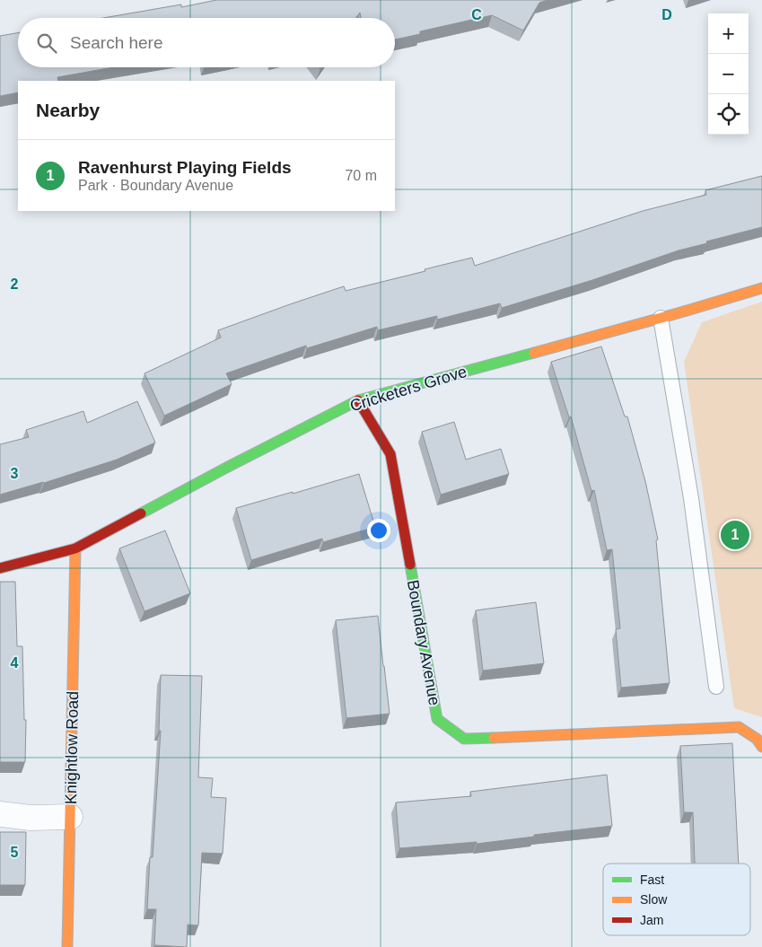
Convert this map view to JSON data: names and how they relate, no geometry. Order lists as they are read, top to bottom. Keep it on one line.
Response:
{"streets":{"street":["Cricketers Grove","Boundary Avenue","Knightlow Road"]},"crossings":[["Cricketers Grove","Boundary Avenue"],["Cricketers Grove","Knightlow Road"]],"legend":["Fast","Slow","Jam"],"page":{"map_buttons":["+","−"],"search":"Search here","heading":"Nearby","list":[{"mark":"1","name":"Ravenhurst Playing Fields","note":"Park · Boundary Avenue","value":"70 m"}],"pins":"1"},"grid":{"columns":["C","D"],"rows":["2","3","4","5"]}}
